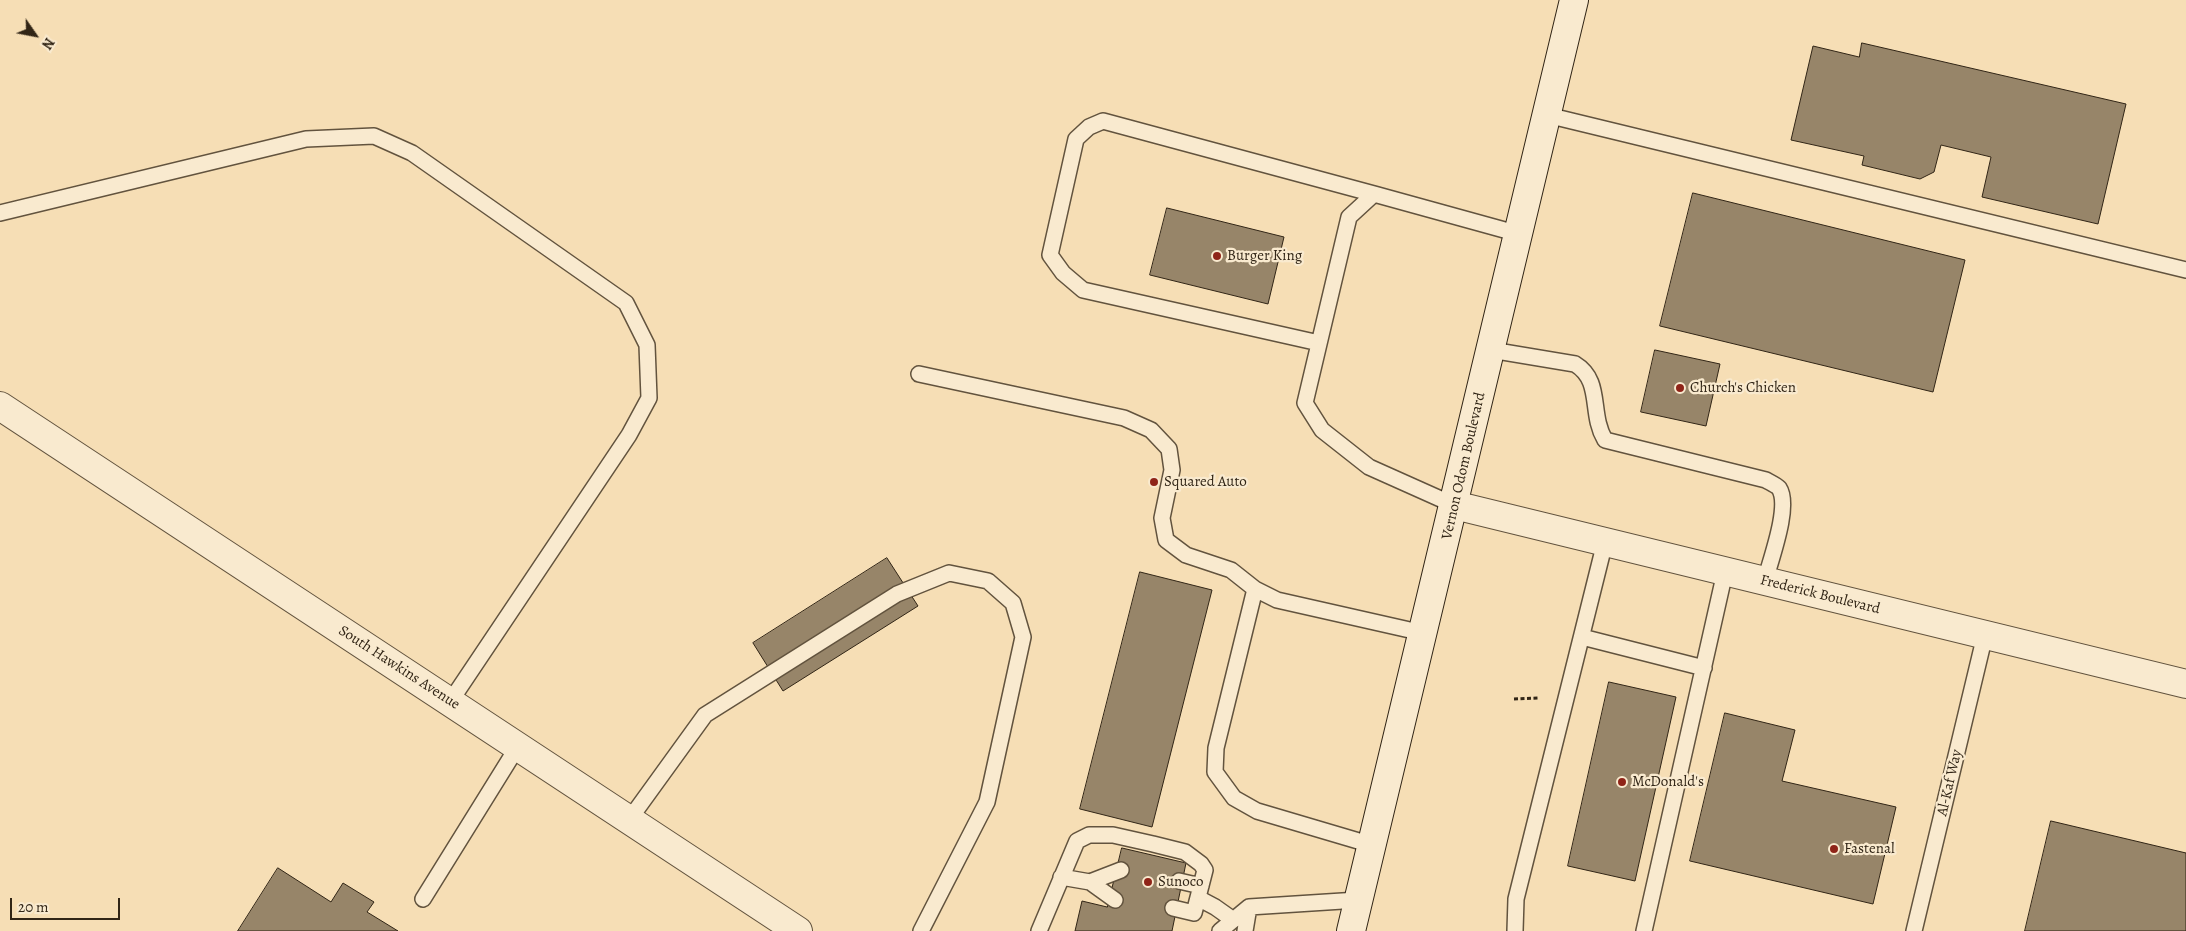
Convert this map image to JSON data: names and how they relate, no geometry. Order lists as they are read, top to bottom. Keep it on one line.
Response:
{"streets":{"street":["Vernon Odom Boulevard","Frederick Boulevard","South Hawkins Avenue"],"lane":["Al-Kaf Way"]},"crossings":[["Vernon Odom Boulevard","Frederick Boulevard"],["Frederick Boulevard","Al-Kaf Way"]],"places":["Burger King","Church's Chicken","Squared Auto","McDonald's","Fastenal","Sunoco"],"scale_bar":"20 m","north":"bottom right"}
